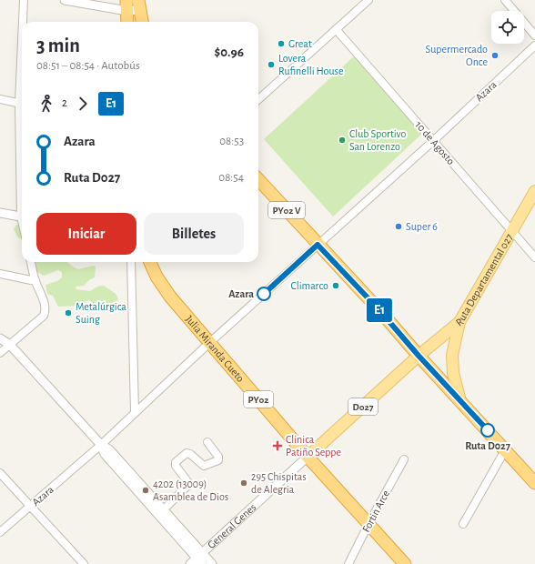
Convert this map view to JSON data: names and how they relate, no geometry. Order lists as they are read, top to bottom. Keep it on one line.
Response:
{"streets":{"highway":["PY02 V","Julia Miranda Cueto","PY02"],"main road":["Ruta Departamental 027","D027","General Genes"],"street":["Azara","10 de Agosto","Fortin Arce"]},"crossings":[["Azara","10 de Agosto"],["Azara","PY02 V"],["Azara","Julia Miranda Cueto"],["10 de Agosto","Ruta Departamental 027"],["PY02 V","Ruta Departamental 027"],["PY02 V","General Genes"],["Ruta Departamental 027","General Genes"],["Julia Miranda Cueto","Fortin Arce"],["Julia Miranda Cueto","General Genes"]],"places":{"other":["Great","Supermercado Once","Lovera Rufinelli House","Club Sportivo San Lorenzo","Super 6","Climarco","Azara","Metalúrgica Suing","Ruta D027","295 Chispitas de Alegria","4202 (13009) Asamblea de Dios"],"health":["Clinica Patiño Seppe"]},"lines":["bus line E1"],"page":{"on_map":"E1","heading":["3 min","08:51 – 08:54 · Autobús","$0.96"],"legs":["2","E1"],"list":[{"name":"Azara","value":"08:53"},{"name":"Ruta D027","value":"08:54"}],"buttons":["Iniciar","Billetes"]}}
